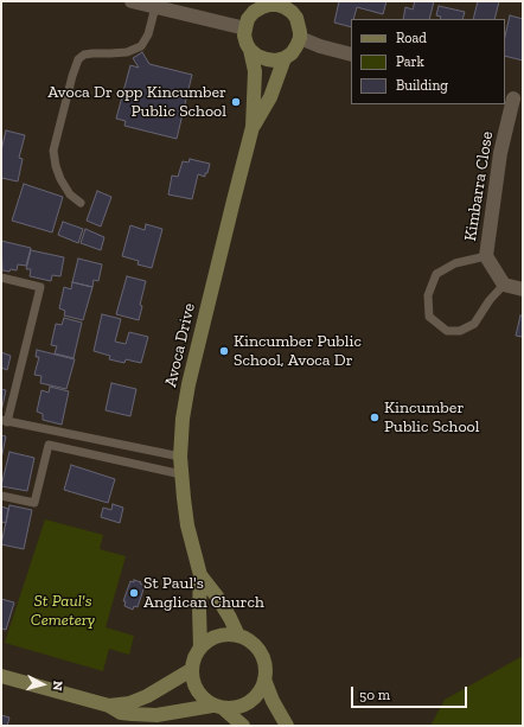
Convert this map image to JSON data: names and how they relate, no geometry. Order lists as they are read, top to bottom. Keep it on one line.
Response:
{"streets":{"main road":["Avoca Drive"],"street":["Kimbarra Close"]},"parks":["St Paul's Cemetery"],"places":["Avoca Dr opp Kincumber Public School","Kincumber Public School, Avoca Dr","Kincumber Public School","St Paul's Anglican Church"],"legend":["Road","Park","Building"],"scale_bar":"50 m","north":"right"}
